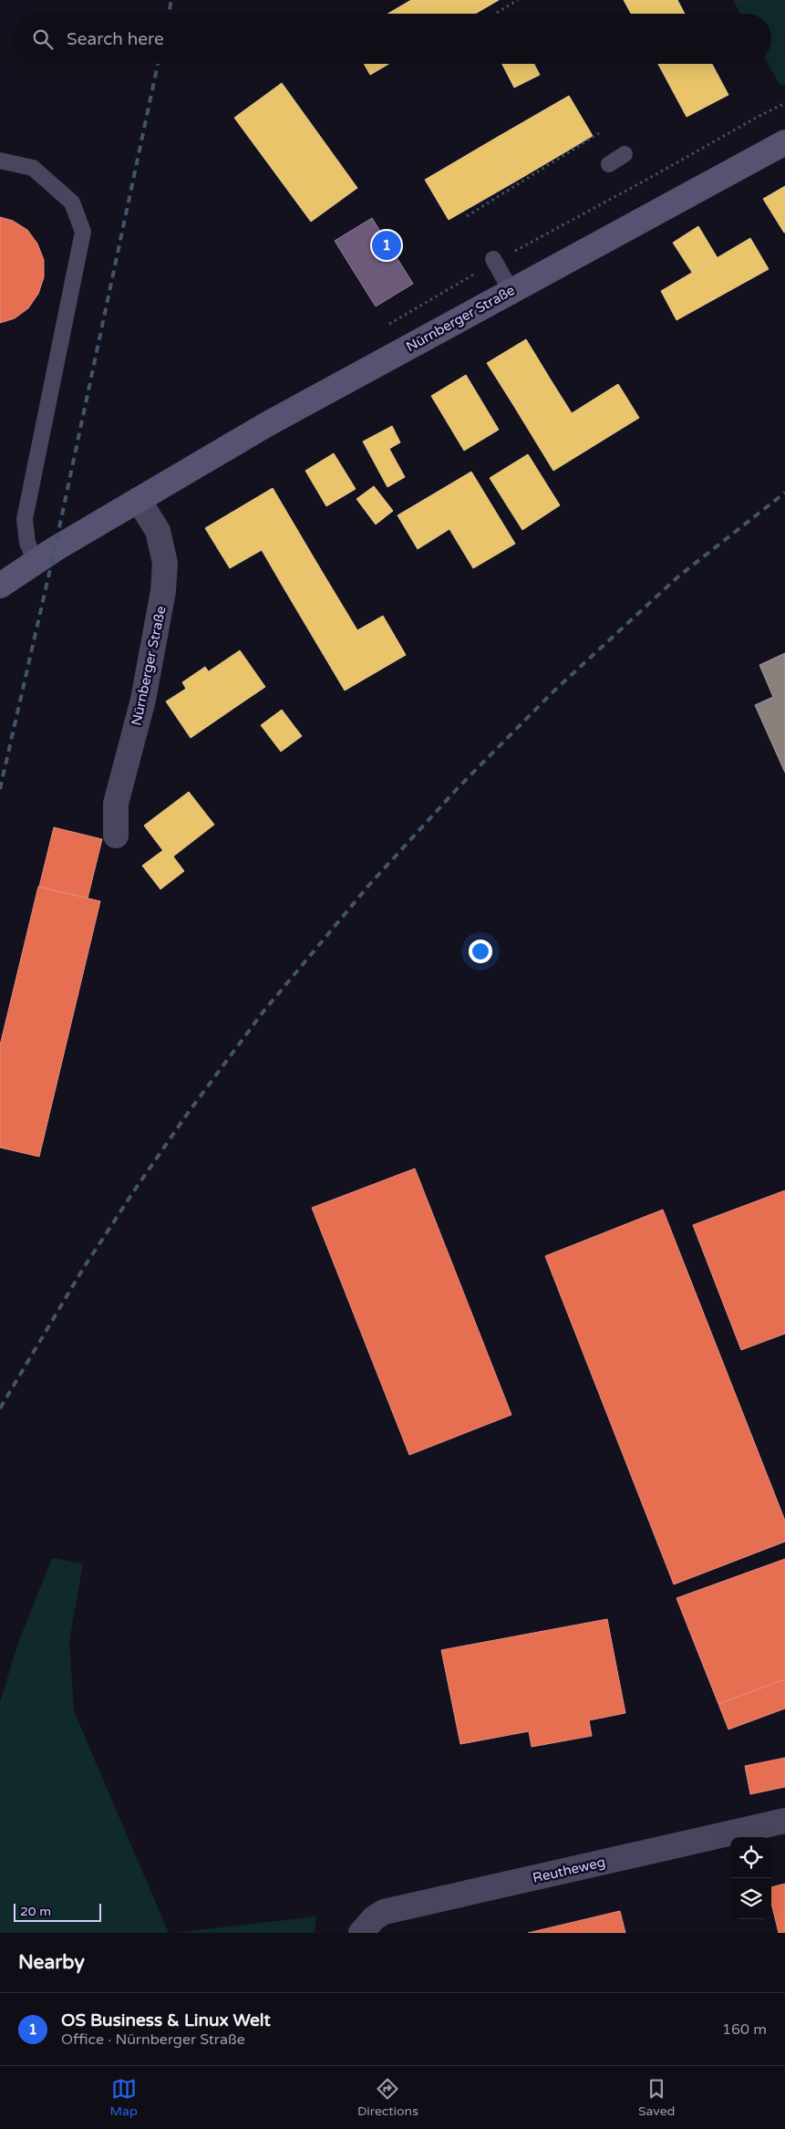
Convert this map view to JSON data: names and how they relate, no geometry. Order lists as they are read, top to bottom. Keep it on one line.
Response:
{"streets":{"main road":["Nürnberger Straße"],"street":["Reutheweg"]},"scale_bar":"20 m","page":{"search":"Search here","pins":"1","scale":"20 m","heading":"Nearby","list":[{"mark":"1","name":"OS Business & Linux Welt","note":"Office · Nürnberger Straße","value":"160 m"}],"nav":["Map","Directions","Saved"]}}
